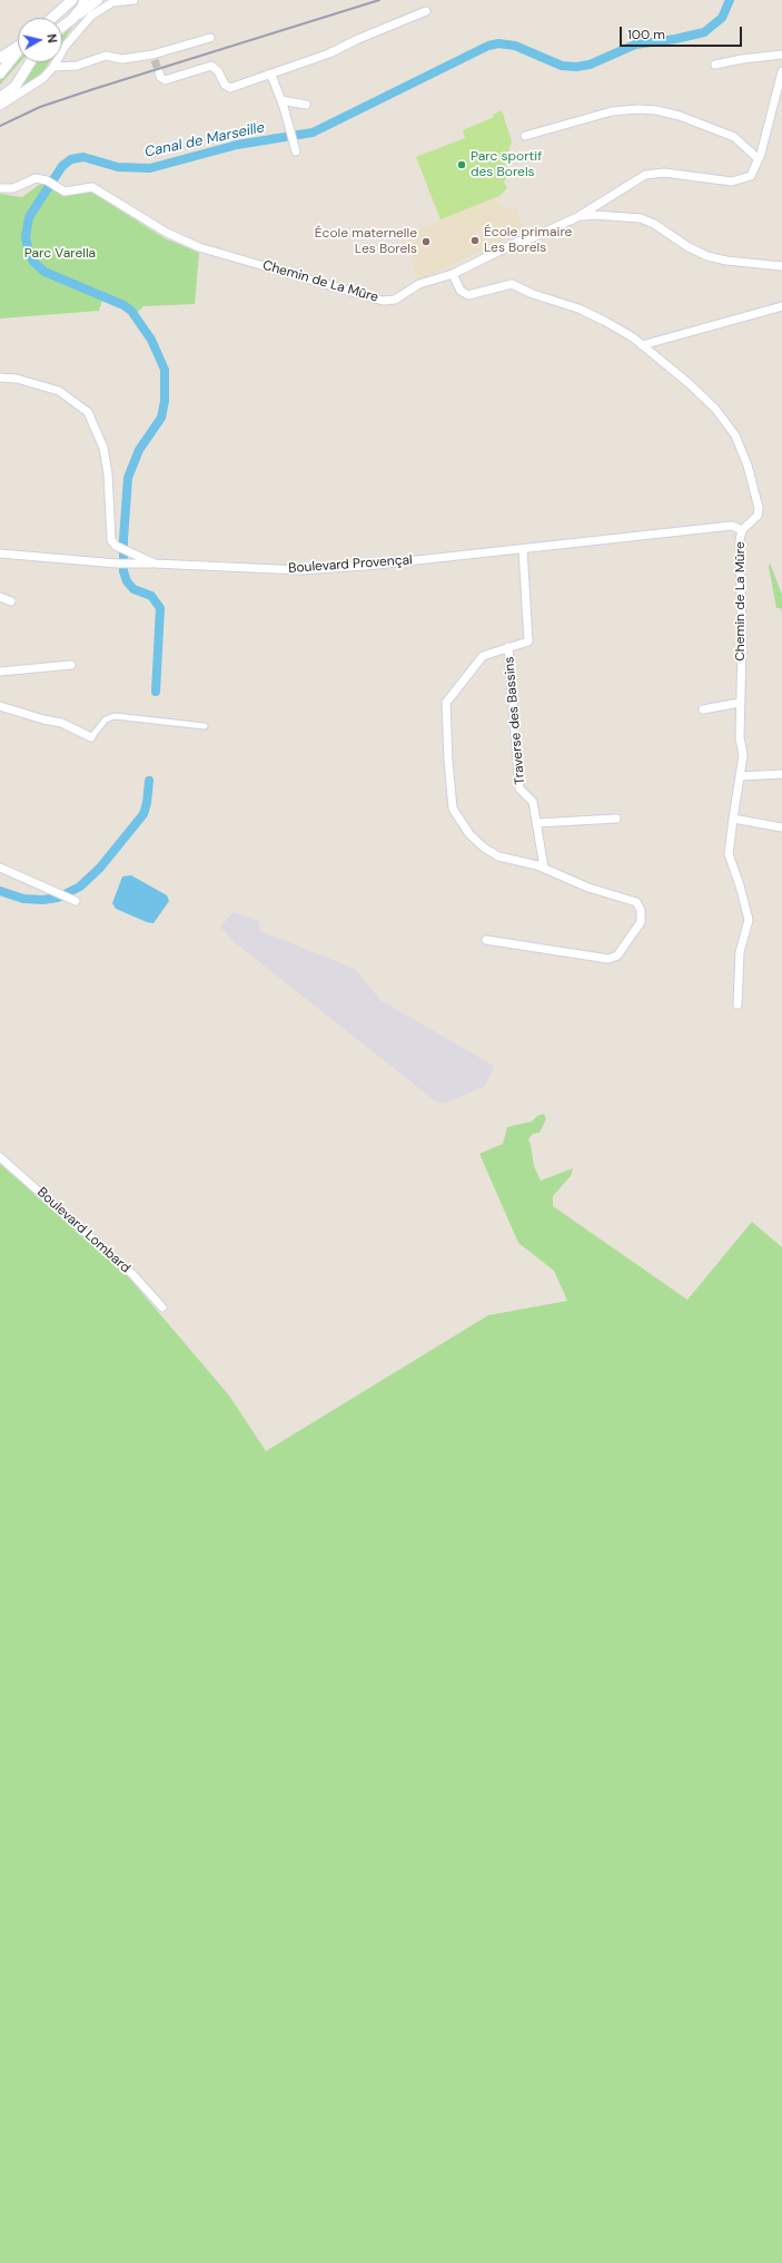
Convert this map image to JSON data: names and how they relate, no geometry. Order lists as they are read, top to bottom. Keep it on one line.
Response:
{"streets":{"street":["Chemin de La Mûre","Boulevard Provençal","Traverse des Bassins","Boulevard Lombard"]},"crossings":[["Chemin de La Mûre","Boulevard Provençal"]],"water":["Canal de Marseille"],"parks":["Parc Varella"],"places":["Parc sportif des Borels","École primaire Les Borels","École maternelle Les Borels"],"scale_bar":"100 m","north":"right"}
